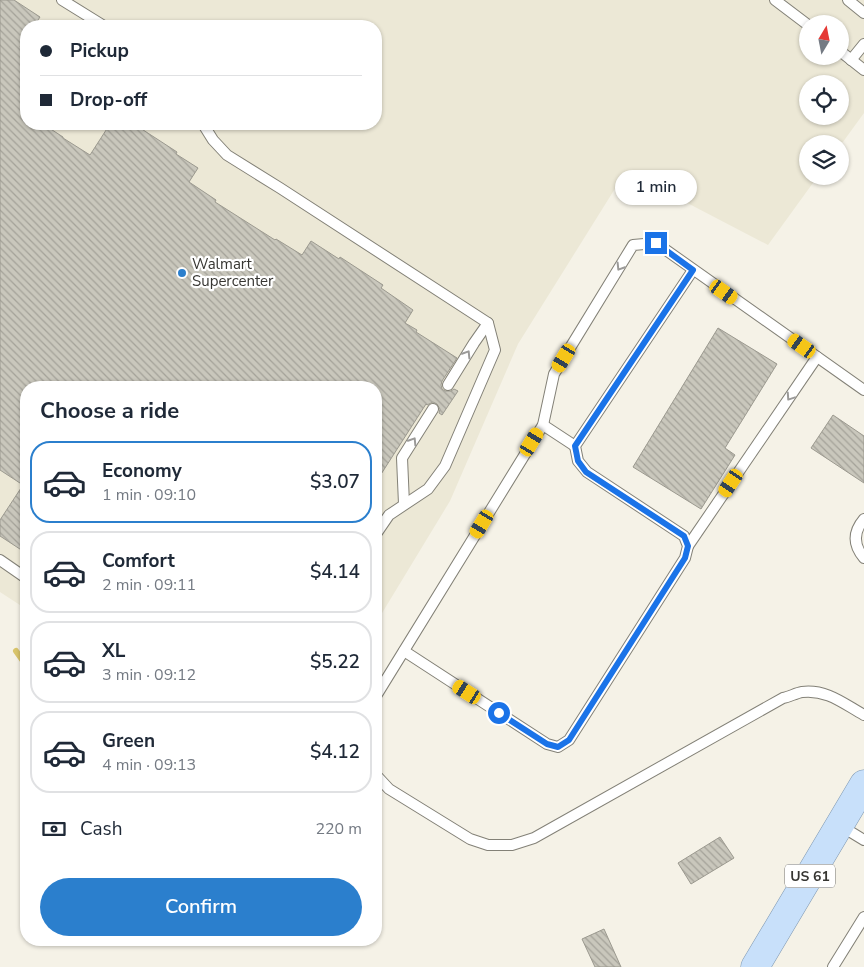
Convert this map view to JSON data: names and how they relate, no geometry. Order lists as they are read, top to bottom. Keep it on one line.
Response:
{"streets":{"main road":["US 61"]},"places":["Walmart Supercenter"],"north":"top","page":{"banner":["Pickup","Drop-off"],"bubble":"1 min","heading":"Choose a ride","list":[{"name":"Economy","note":"1 min · 09:10","value":"$3.07"},{"name":"Comfort","note":"2 min · 09:11","value":"$4.14"},{"name":"XL","note":"3 min · 09:12","value":"$5.22"},{"name":"Green","note":"4 min · 09:13","value":"$4.12"}],"pay":["Cash","220 m"],"buttons":"Confirm"}}
